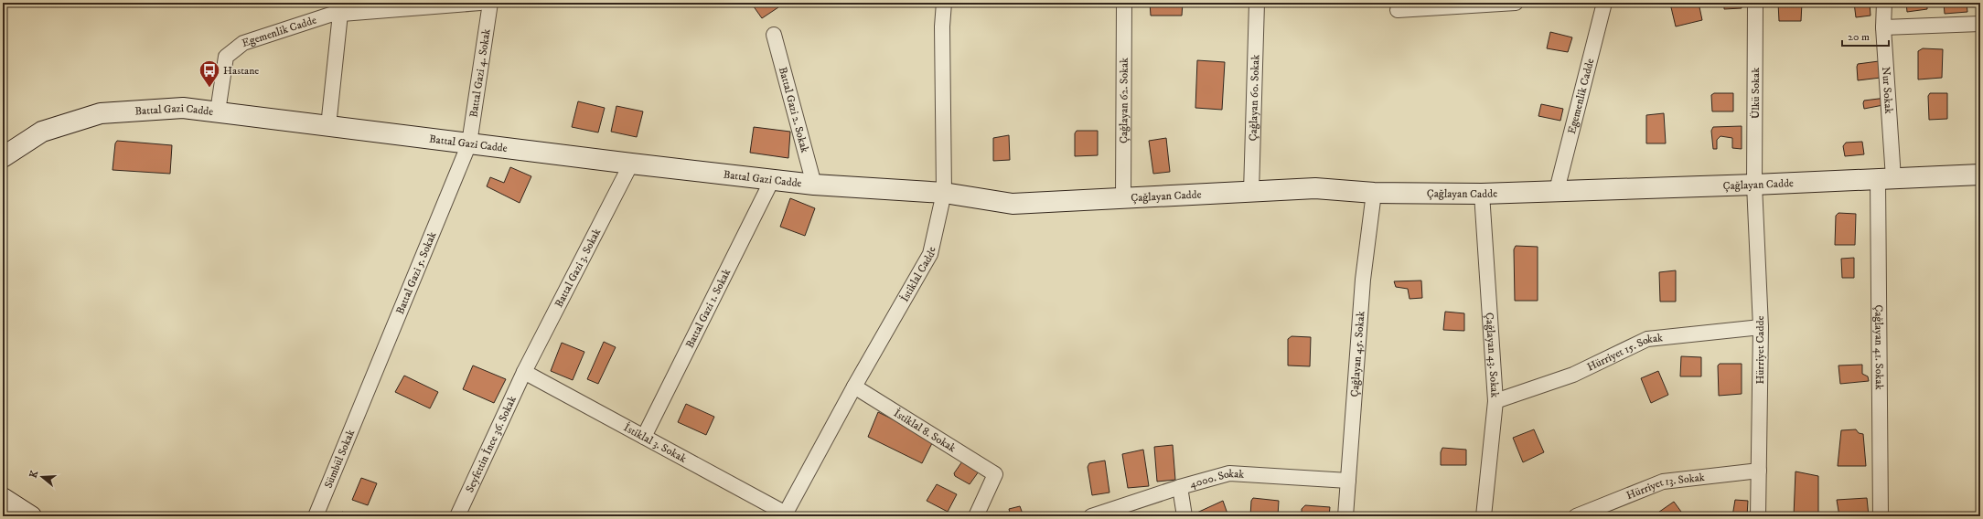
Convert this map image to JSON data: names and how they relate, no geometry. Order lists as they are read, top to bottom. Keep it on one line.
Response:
{"streets":{"street":["Egemenlik Cadde","Battal Gazi 4. Sokak","Nur Sokak","Ülkü Sokak","Çağlayan 60. Sokak","Çağlayan 62. Sokak","Battal Gazi 2. Sokak","Battal Gazi Cadde","Çağlayan Cadde","Battal Gazi 3. Sokak","Battal Gazi 5. Sokak","İstiklal Cadde","Battal Gazi 1. Sokak","Çağlayan 41. Sokak","Hürriyet Cadde","Hürriyet 15. Sokak","Çağlayan 45. Sokak","Çağlayan 43. Sokak","İstiklal 8. Sokak","İstiklal 3. Sokak","Seyfettin İnce 36. Sokak","Sümbül Sokak","4000. Sokak","Hürriyet 13. Sokak"]},"crossings":[["Egemenlik Cadde","Battal Gazi Cadde"],["Egemenlik Cadde","Çağlayan Cadde"],["Battal Gazi 4. Sokak","Battal Gazi Cadde"],["Battal Gazi 4. Sokak","Battal Gazi 5. Sokak"],["Nur Sokak","Çağlayan Cadde"],["Nur Sokak","Çağlayan 41. Sokak"],["Ülkü Sokak","Çağlayan Cadde"],["Ülkü Sokak","Hürriyet Cadde"],["Çağlayan 60. Sokak","Çağlayan Cadde"],["Çağlayan 62. Sokak","Çağlayan Cadde"],["Battal Gazi 2. Sokak","Battal Gazi Cadde"],["Battal Gazi Cadde","Çağlayan Cadde"],["Battal Gazi Cadde","Battal Gazi 3. Sokak"],["Battal Gazi Cadde","Battal Gazi 5. Sokak"],["Battal Gazi Cadde","İstiklal Cadde"],["Battal Gazi Cadde","Battal Gazi 1. Sokak"],["Çağlayan Cadde","İstiklal Cadde"],["Çağlayan Cadde","Çağlayan 41. Sokak"],["Çağlayan Cadde","Hürriyet Cadde"],["Çağlayan Cadde","Çağlayan 45. Sokak"],["Çağlayan Cadde","Çağlayan 43. Sokak"],["Battal Gazi 3. Sokak","İstiklal 3. Sokak"],["Battal Gazi 3. Sokak","Seyfettin İnce 36. Sokak"],["Battal Gazi 5. Sokak","Sümbül Sokak"],["İstiklal Cadde","İstiklal 8. Sokak"],["İstiklal Cadde","İstiklal 3. Sokak"],["Battal Gazi 1. Sokak","İstiklal 3. Sokak"],["Hürriyet Cadde","Hürriyet 15. Sokak"],["Hürriyet Cadde","Hürriyet 13. Sokak"],["Hürriyet 15. Sokak","Çağlayan 43. Sokak"],["Çağlayan 45. Sokak","4000. Sokak"],["İstiklal 3. Sokak","Seyfettin İnce 36. Sokak"]],"places":{"bus stop":["Hastane"]},"scale_bar":"20 m","north":"left"}
